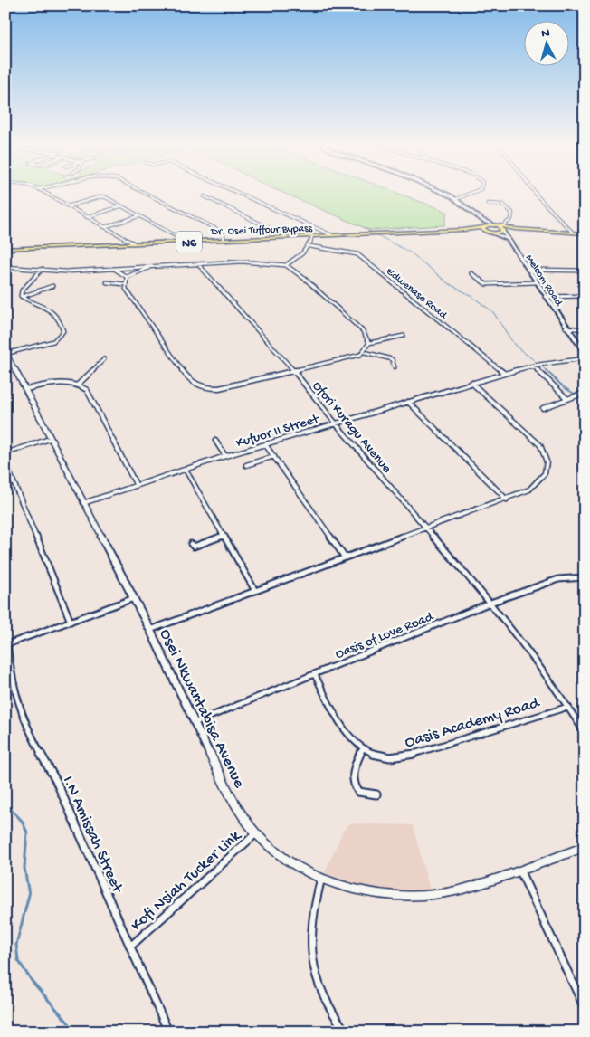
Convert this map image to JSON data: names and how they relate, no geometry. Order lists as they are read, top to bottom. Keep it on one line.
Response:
{"streets":{"highway":["Dr. Osei Tuffour Bypass","N6"],"main road":["Melcom Road"],"street":["Edwenase Road","Ofori Kuragu Avenue","Kufuor II Street","Oasis of Love Road","Osei Nkwantabisa Avenue","Oasis Academy Road","I.N Amissah Street","Kofi Nsiah Tucker Link"]},"crossings":[["Dr. Osei Tuffour Bypass","N6"],["N6","Melcom Road"],["Edwenase Road","Kufuor II Street"],["Ofori Kuragu Avenue","Kufuor II Street"],["Ofori Kuragu Avenue","Oasis of Love Road"],["Ofori Kuragu Avenue","Oasis Academy Road"],["Kufuor II Street","Osei Nkwantabisa Avenue"],["Oasis of Love Road","Osei Nkwantabisa Avenue"],["Oasis of Love Road","Oasis Academy Road"],["Osei Nkwantabisa Avenue","Kofi Nsiah Tucker Link"],["I.N Amissah Street","Kofi Nsiah Tucker Link"]],"north":"top"}
